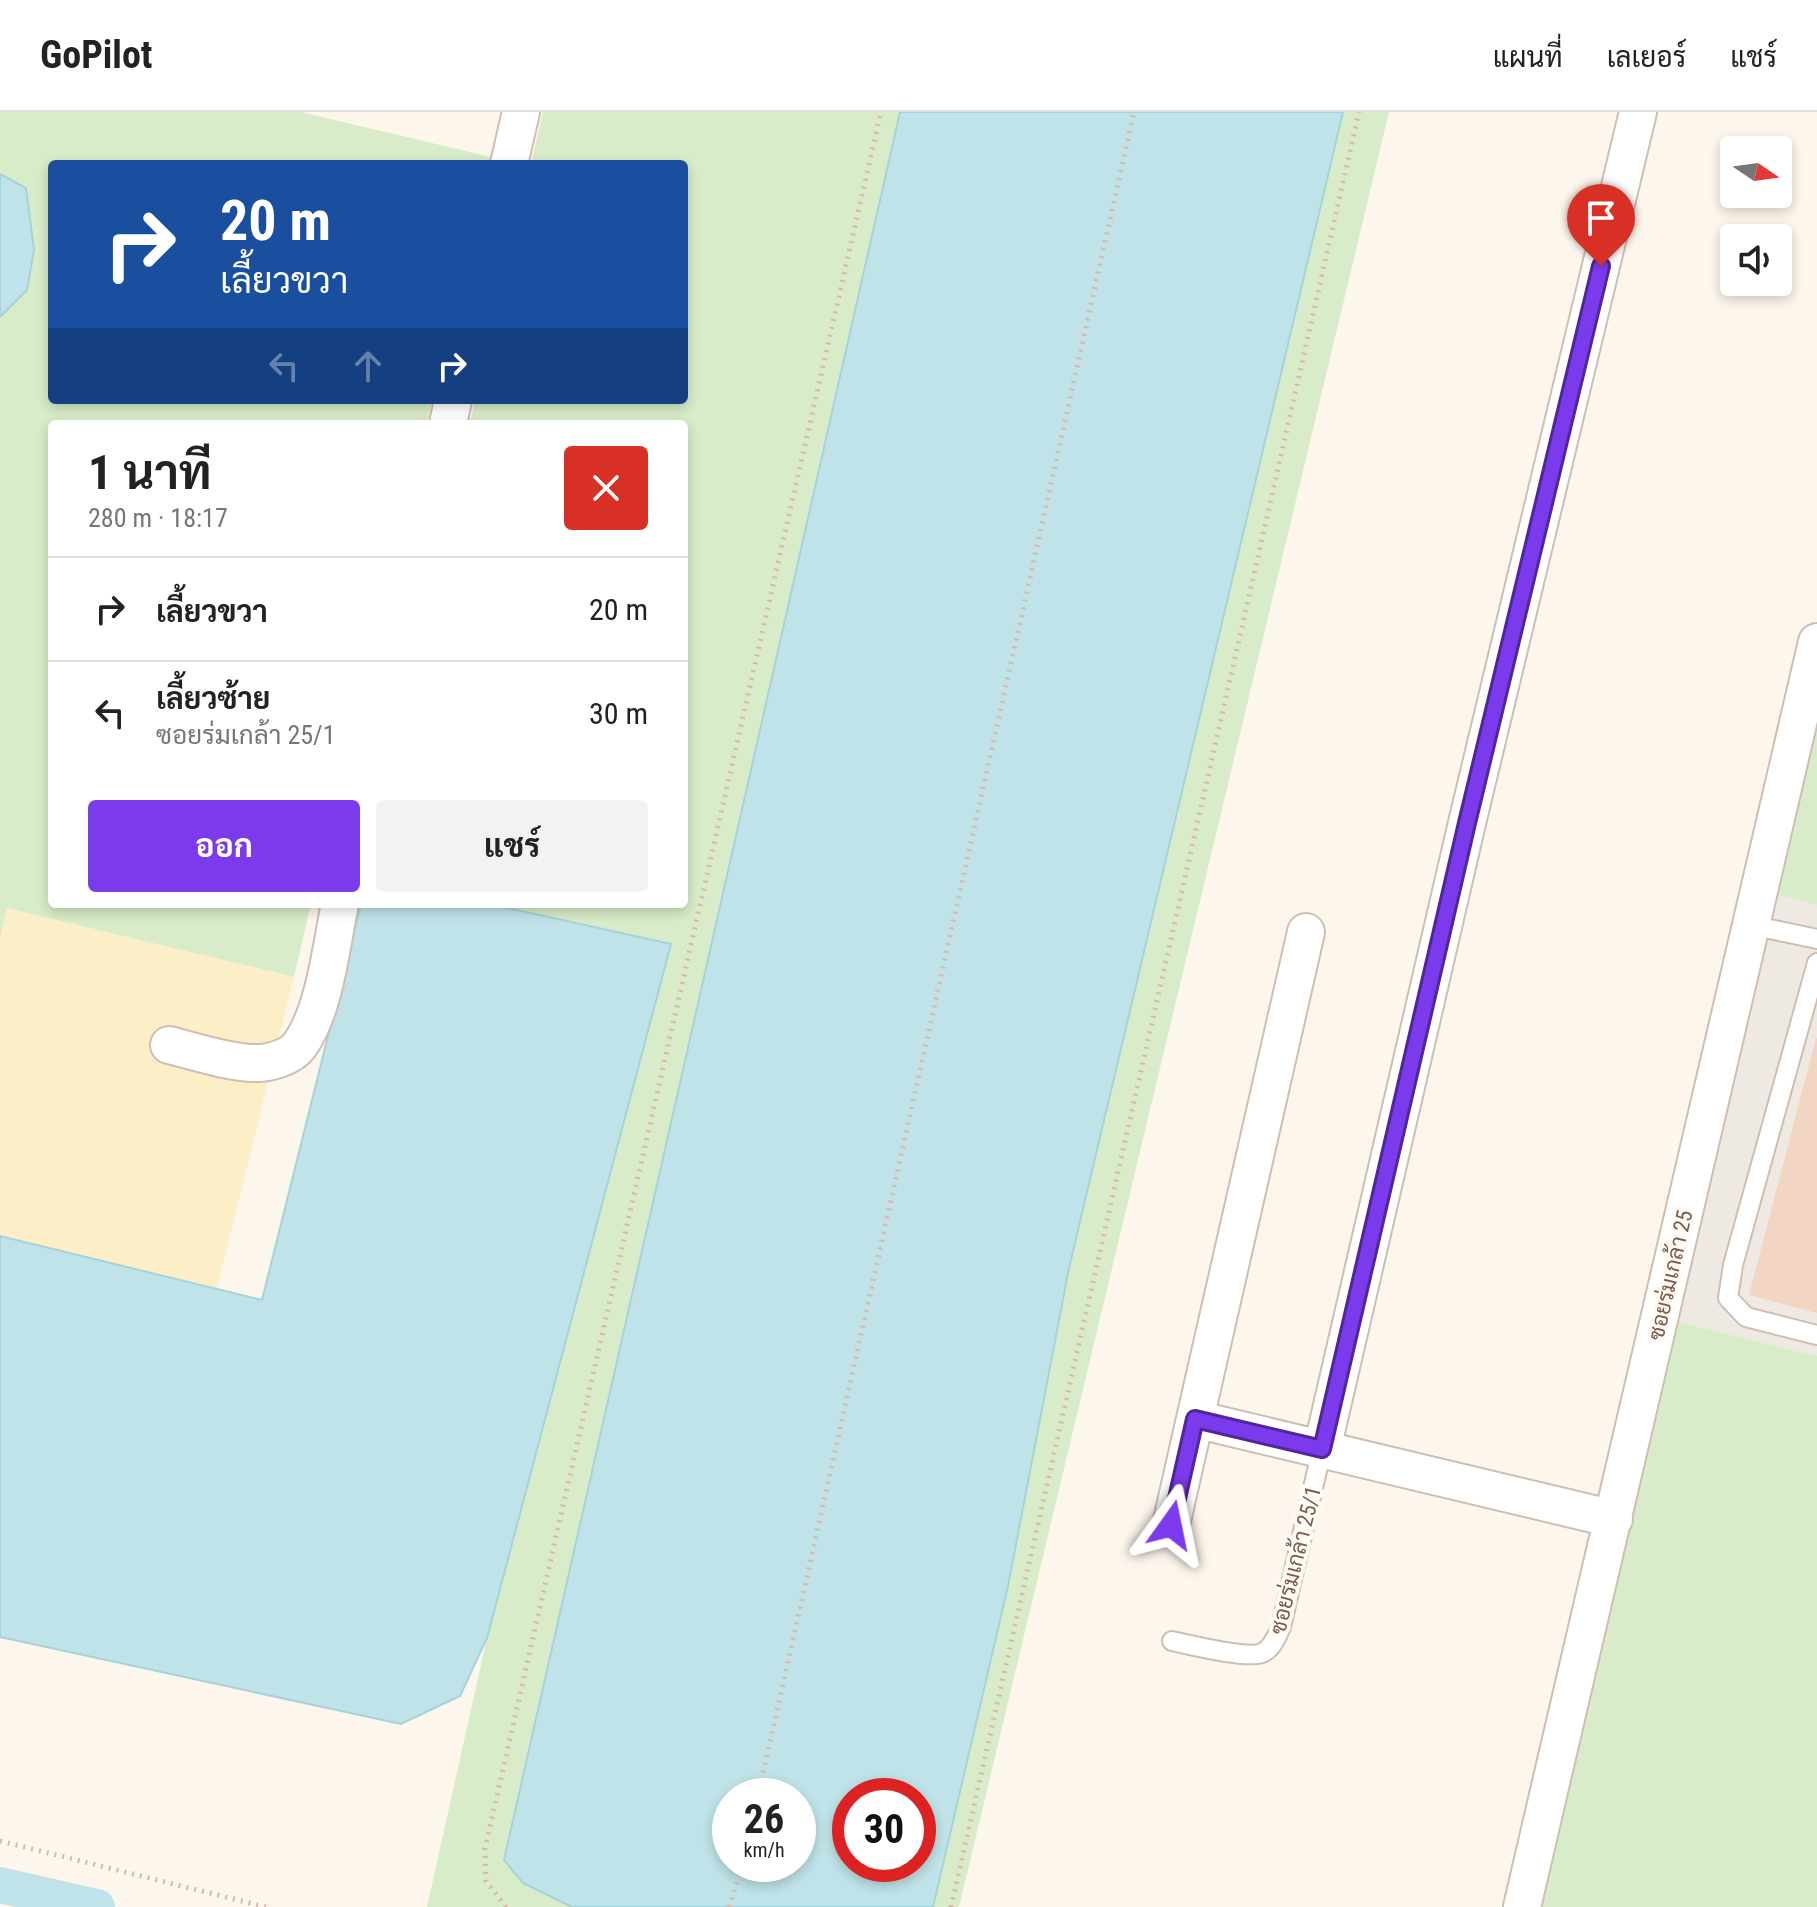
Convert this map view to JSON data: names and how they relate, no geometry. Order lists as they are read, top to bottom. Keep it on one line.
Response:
{"streets":{"street":["ซอยร่มเกล้า 25","ซอยร่มเกล้า 25/1"]},"north":"right","page":{"header":"GoPilot","nav":["แผนที่","เลเยอร์","แชร์"],"turn":["20 m","เลี้ยวขวา"],"heading":["1 นาที","280 m · 18:17"],"list":[{"name":"เลี้ยวขวา","value":"20 m"},{"name":"เลี้ยวซ้าย","note":"ซอยร่มเกล้า 25/1","value":"30 m"}],"buttons":["ออก","แชร์"],"speed":"26 km/h","limit":"30"}}
